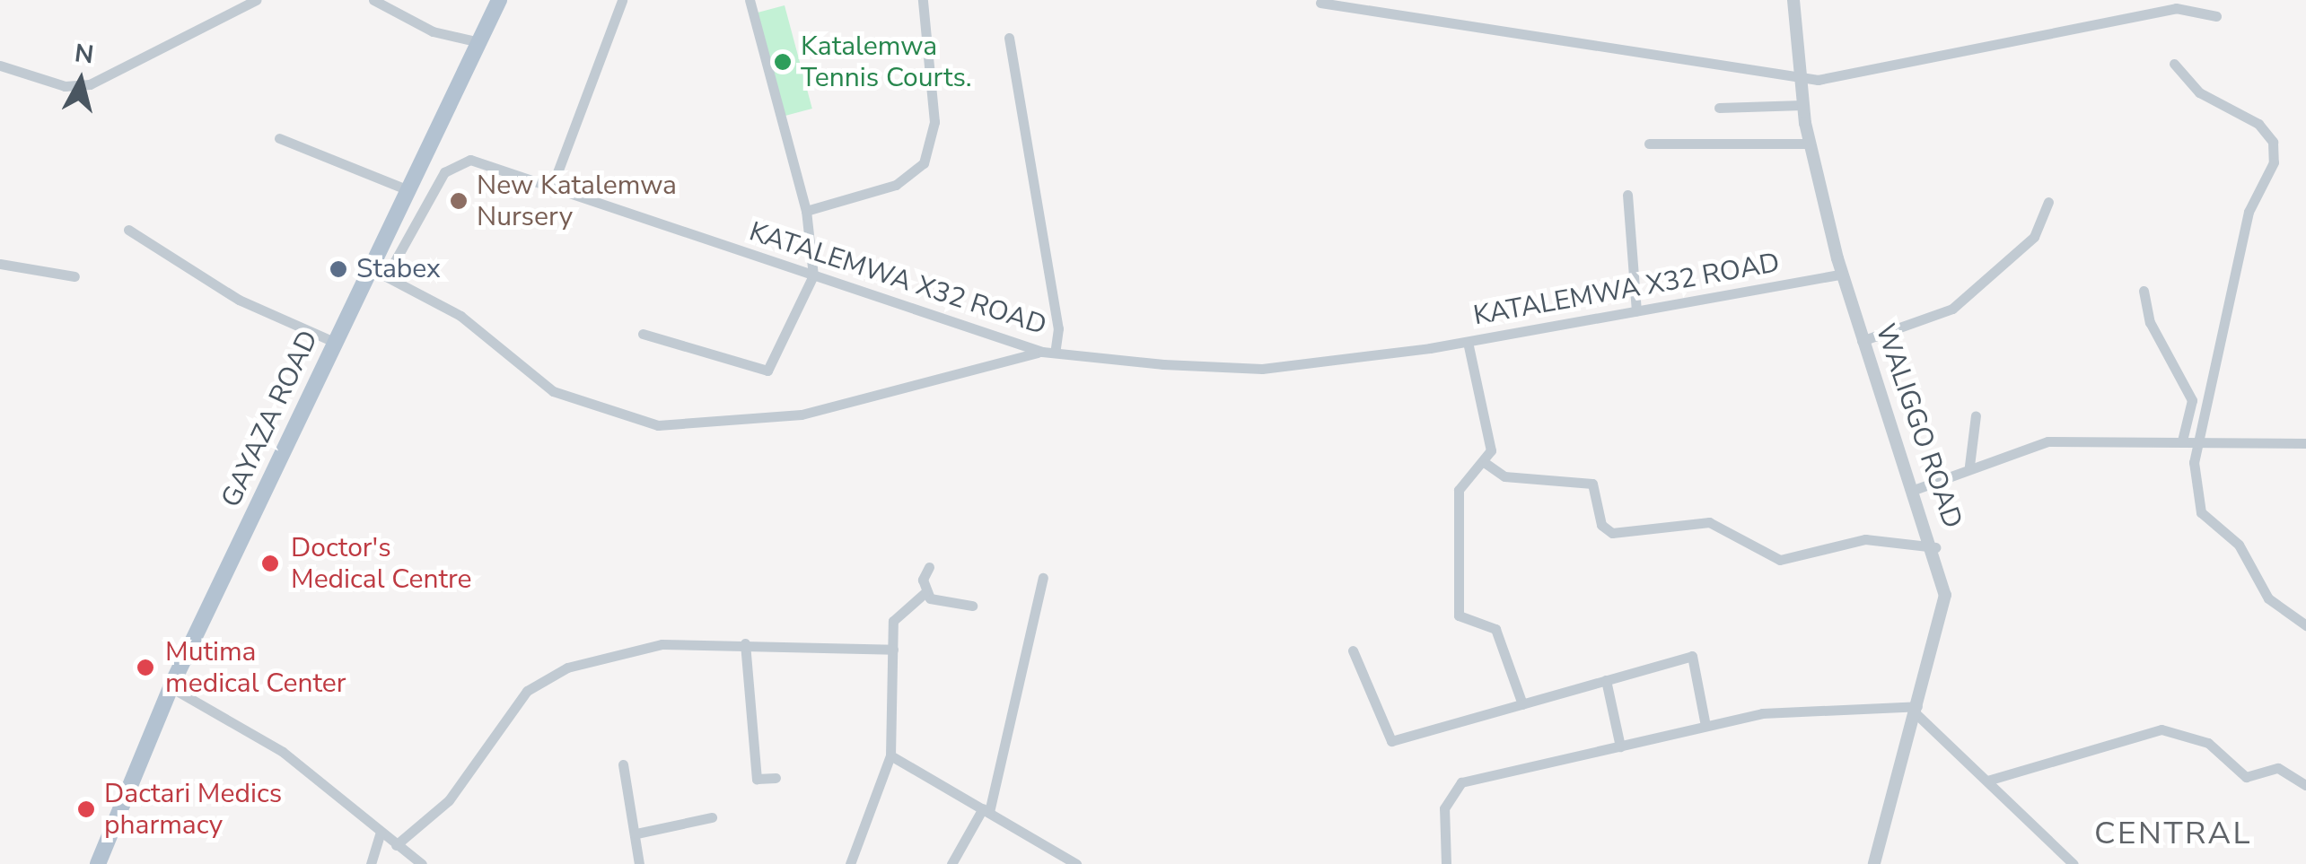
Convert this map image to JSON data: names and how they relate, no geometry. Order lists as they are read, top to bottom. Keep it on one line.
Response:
{"streets":{"main road":["GAYAZA ROAD"],"street":["KATALEMWA X32 ROAD","WALIGGO ROAD"]},"crossings":[["KATALEMWA X32 ROAD","WALIGGO ROAD"]],"districts":["CENTRAL"],"places":["Katalemwa Tennis Courts.","New Katalemwa Nursery","Stabex","Doctor's Medical Centre","Mutima medical Center","Dactari Medics pharmacy"],"north":"top"}
